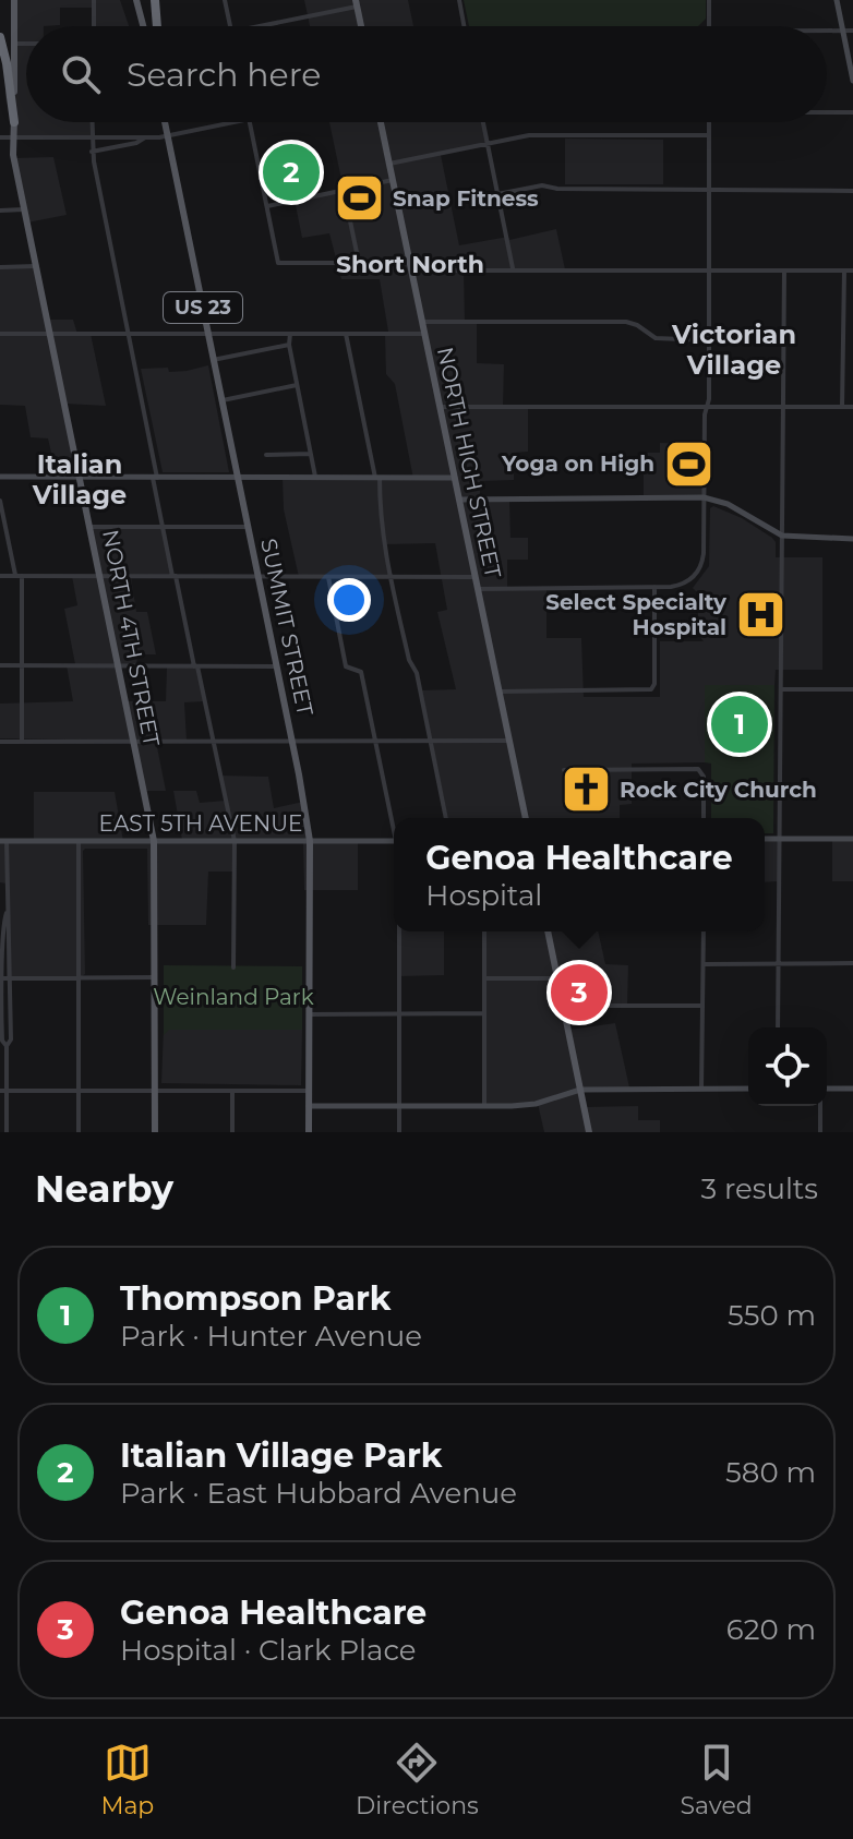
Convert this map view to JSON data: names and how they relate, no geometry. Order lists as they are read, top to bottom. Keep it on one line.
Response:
{"streets":{"main road":["US 23","NORTH HIGH STREET","SUMMIT STREET","NORTH 4TH STREET"],"street":["EAST 5TH AVENUE"]},"crossings":[["US 23","SUMMIT STREET"],["SUMMIT STREET","EAST 5TH AVENUE"],["NORTH 4TH STREET","EAST 5TH AVENUE"]],"districts":["Short North","Victorian Village","Italian Village"],"parks":["Weinland Park"],"places":{"sports":["Snap Fitness","Yoga on High"],"hospital":["Select Specialty Hospital"],"church":["Rock City Church"]},"page":{"search":"Search here","pins":["2","1","3"],"popup":["Genoa Healthcare","Hospital"],"heading":["Nearby","3 results"],"list":[{"mark":"1","name":"Thompson Park","note":"Park · Hunter Avenue","value":"550 m"},{"mark":"2","name":"Italian Village Park","note":"Park · East Hubbard Avenue","value":"580 m"},{"mark":"3","name":"Genoa Healthcare","note":"Hospital · Clark Place","value":"620 m"}],"nav":["Map","Directions","Saved"]}}
